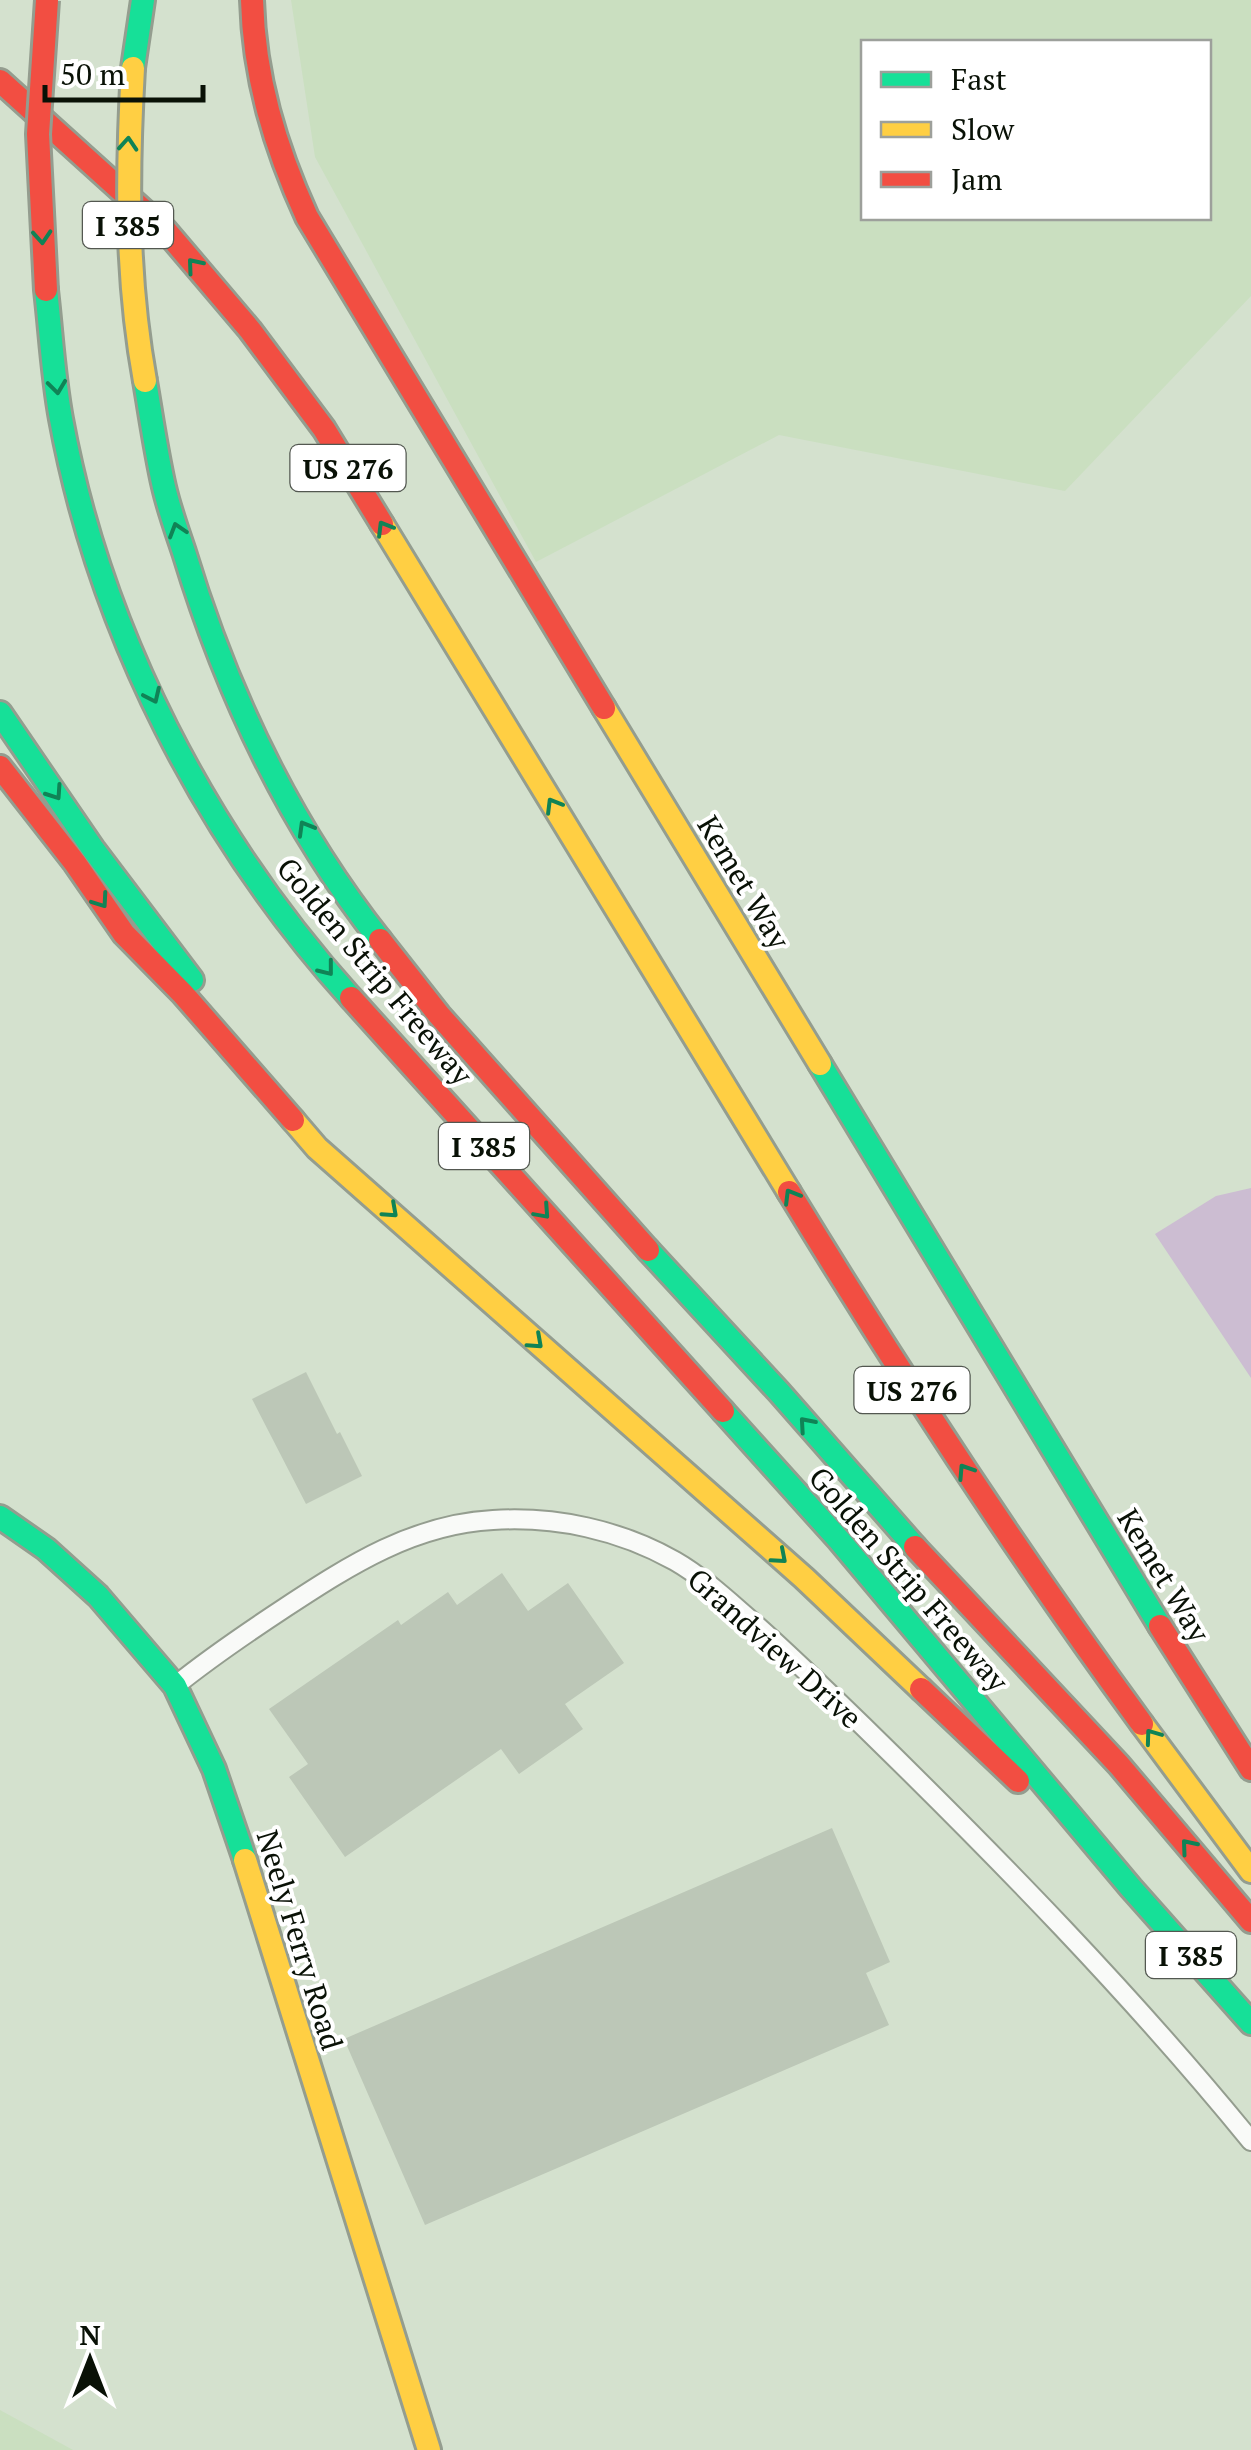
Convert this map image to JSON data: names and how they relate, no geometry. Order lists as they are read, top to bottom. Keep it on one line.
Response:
{"streets":{"main road":["I 385","US 276","Kemet Way","Golden Strip Freeway","Neely Ferry Road"],"street":["Grandview Drive"]},"crossings":[["Grandview Drive","Neely Ferry Road"]],"legend":["Fast","Slow","Jam"],"scale_bar":"50 m","north":"top"}
